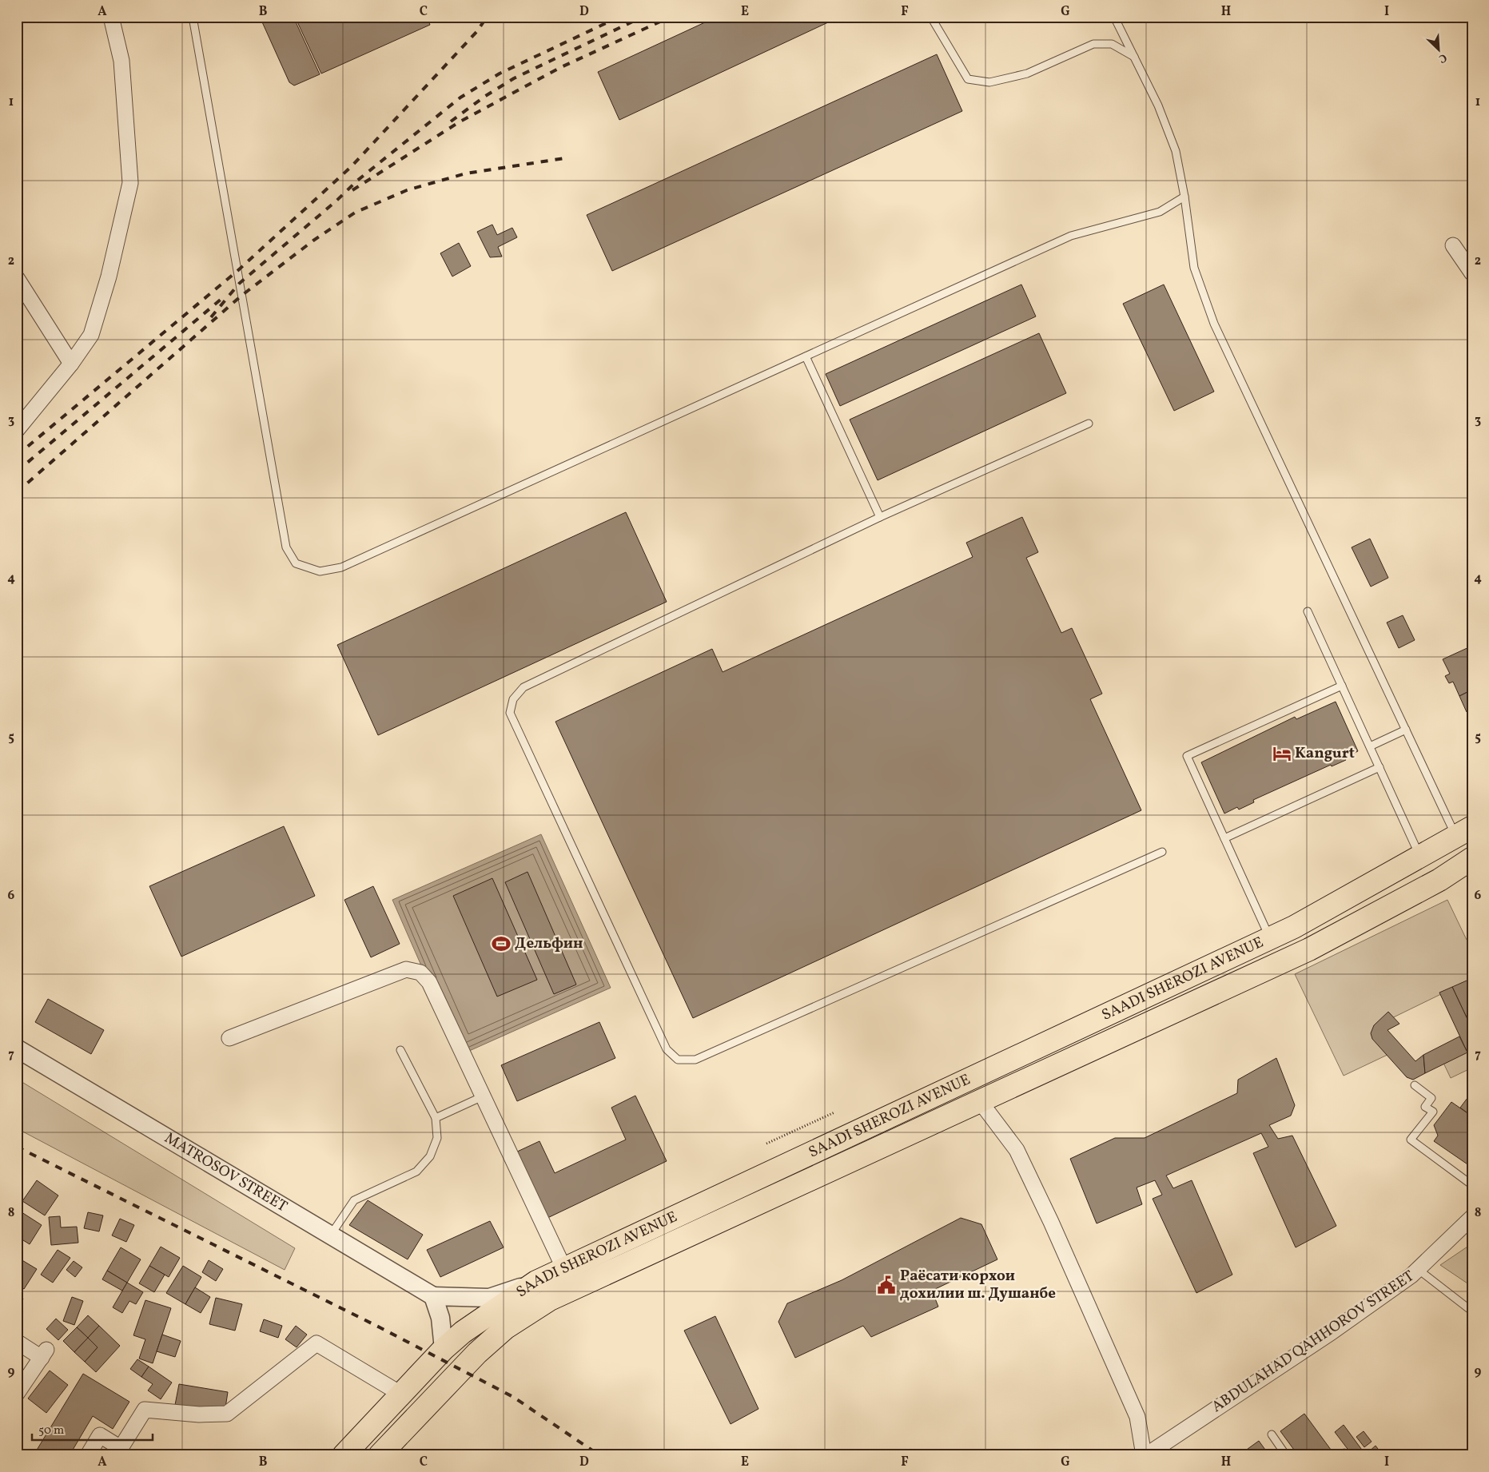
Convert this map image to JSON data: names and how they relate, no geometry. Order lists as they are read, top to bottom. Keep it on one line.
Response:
{"streets":{"highway":["SAADI SHEROZI AVENUE"],"street":["MATROSOV STREET","ABDULAHAD QAHHOROV STREET"]},"crossings":[["SAADI SHEROZI AVENUE","MATROSOV STREET"]],"places":{"hotel":["Kangurt"],"sports":["Дельфин"],"public building":["Раёсати корхои дохилии ш. Душанбе"]},"scale_bar":"50 m","north":"bottom right","grid":{"columns":["A","B","C","D","E","F","G","H","I"],"rows":["1","2","3","4","5","6","7","8","9"]}}
